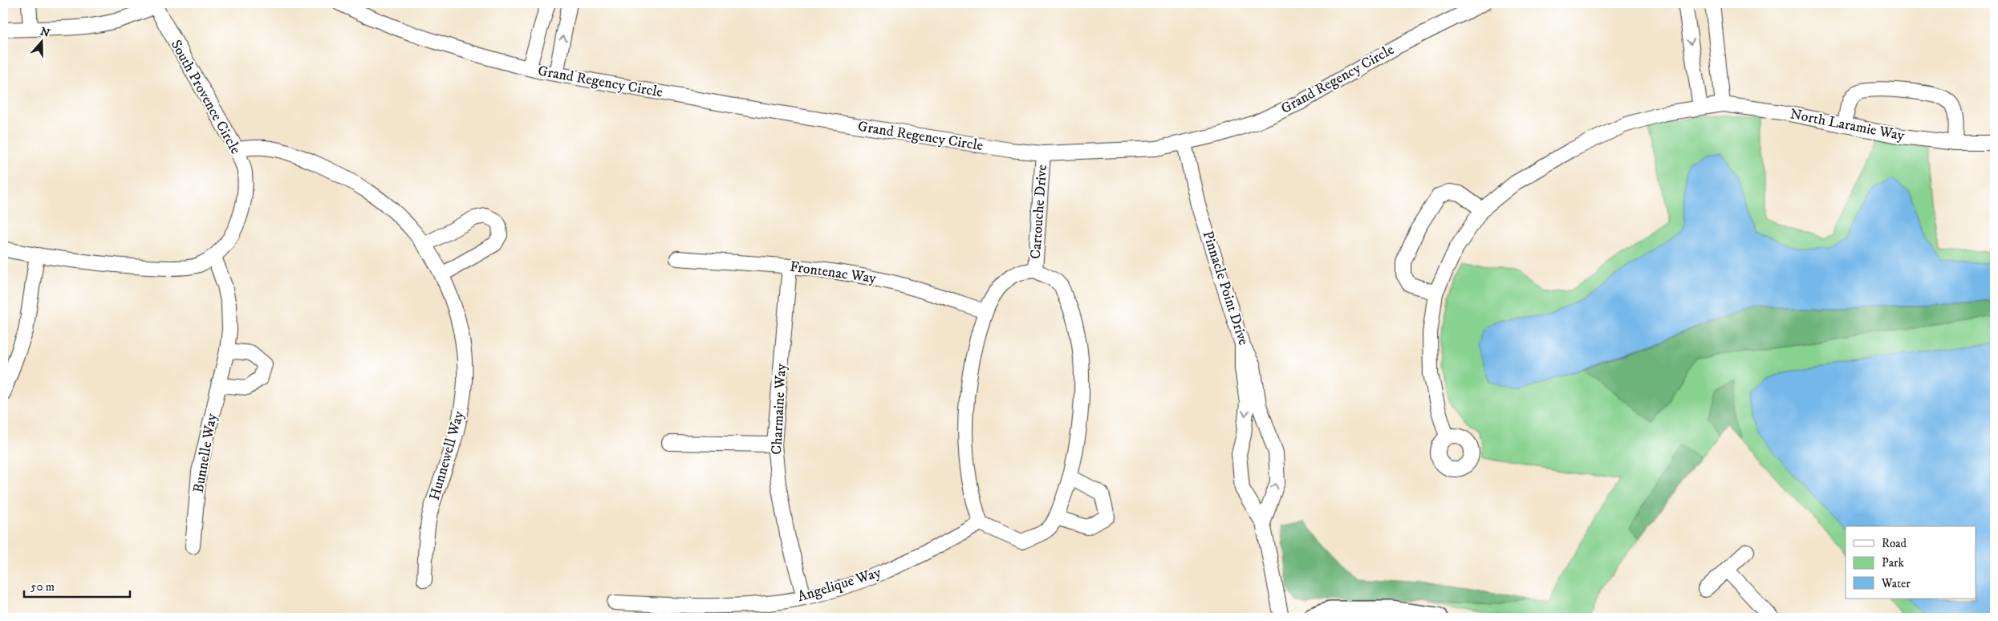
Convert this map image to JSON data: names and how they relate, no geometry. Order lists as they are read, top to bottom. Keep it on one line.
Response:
{"streets":{"street":["Grand Regency Circle","South Provence Circle","North Laramie Way","Cartouche Drive","Frontenac Way","Pinnacle Point Drive","Charmaine Way","Bunnelle Way","Hunnewell Way","Angelique Way"]},"crossings":[["Grand Regency Circle","Cartouche Drive"],["Grand Regency Circle","Pinnacle Point Drive"],["South Provence Circle","Bunnelle Way"],["South Provence Circle","Hunnewell Way"],["Frontenac Way","Charmaine Way"],["Charmaine Way","Angelique Way"]],"legend":["Road","Park","Water"],"scale_bar":"50 m","north":"top"}
